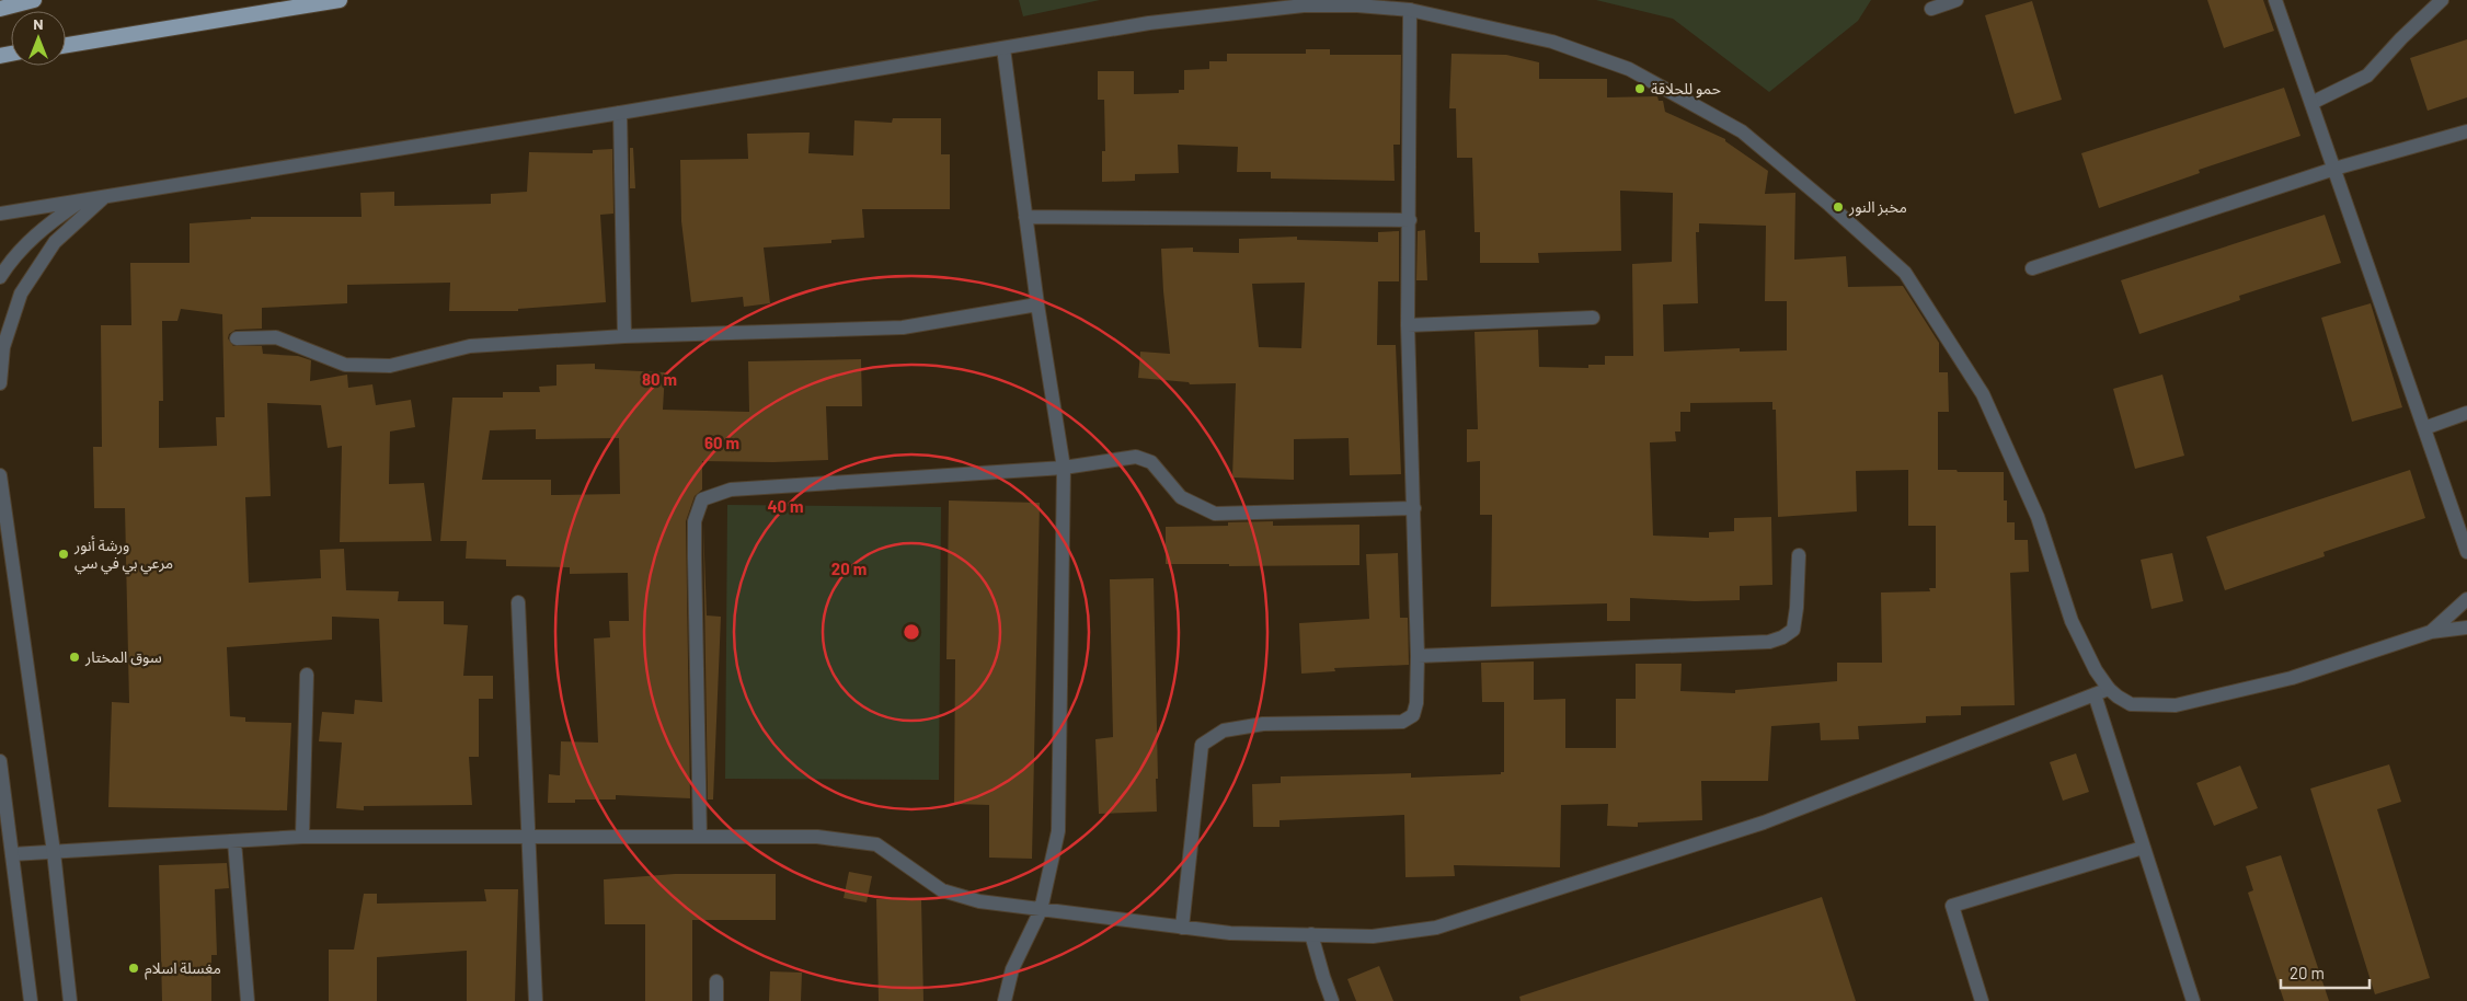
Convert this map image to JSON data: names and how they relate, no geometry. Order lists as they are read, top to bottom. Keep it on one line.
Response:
{"places":["حمو للحلاقة","مخبز النور","ورشة أنور مرعي بي في سي","سوق المختار","مغسلة اسلام"],"scale_bar":"20 m","north":"top","rings":["80 m","60 m","40 m","20 m"]}
